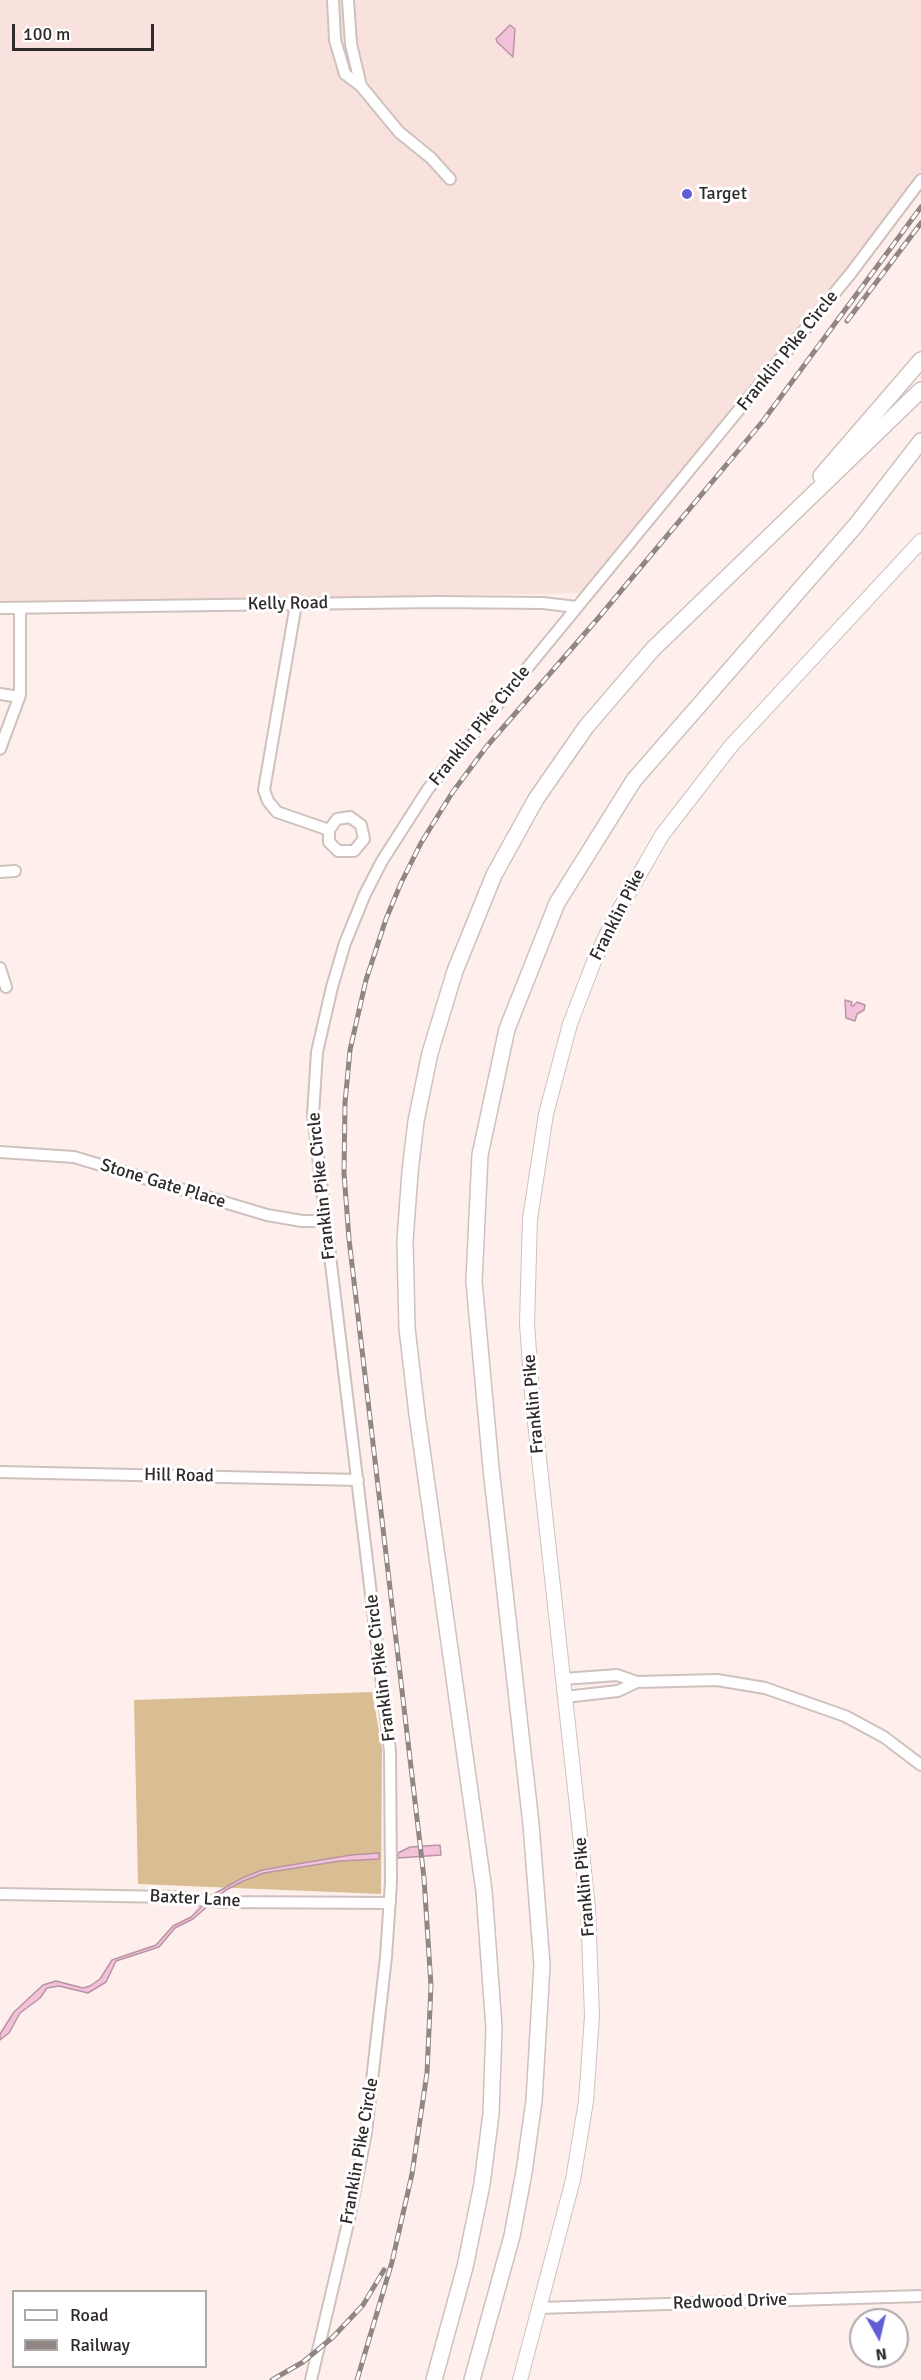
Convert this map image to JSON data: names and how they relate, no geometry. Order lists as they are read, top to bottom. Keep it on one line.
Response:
{"streets":{"main road":["Franklin Pike"],"street":["Franklin Pike Circle","Kelly Road","Stone Gate Place","Hill Road","Baxter Lane","Redwood Drive"]},"crossings":[["Franklin Pike Circle","Kelly Road"],["Franklin Pike Circle","Stone Gate Place"],["Franklin Pike Circle","Hill Road"],["Franklin Pike Circle","Baxter Lane"],["Franklin Pike","Redwood Drive"]],"places":["Target"],"legend":["Road","Railway"],"scale_bar":"100 m","north":"bottom"}
